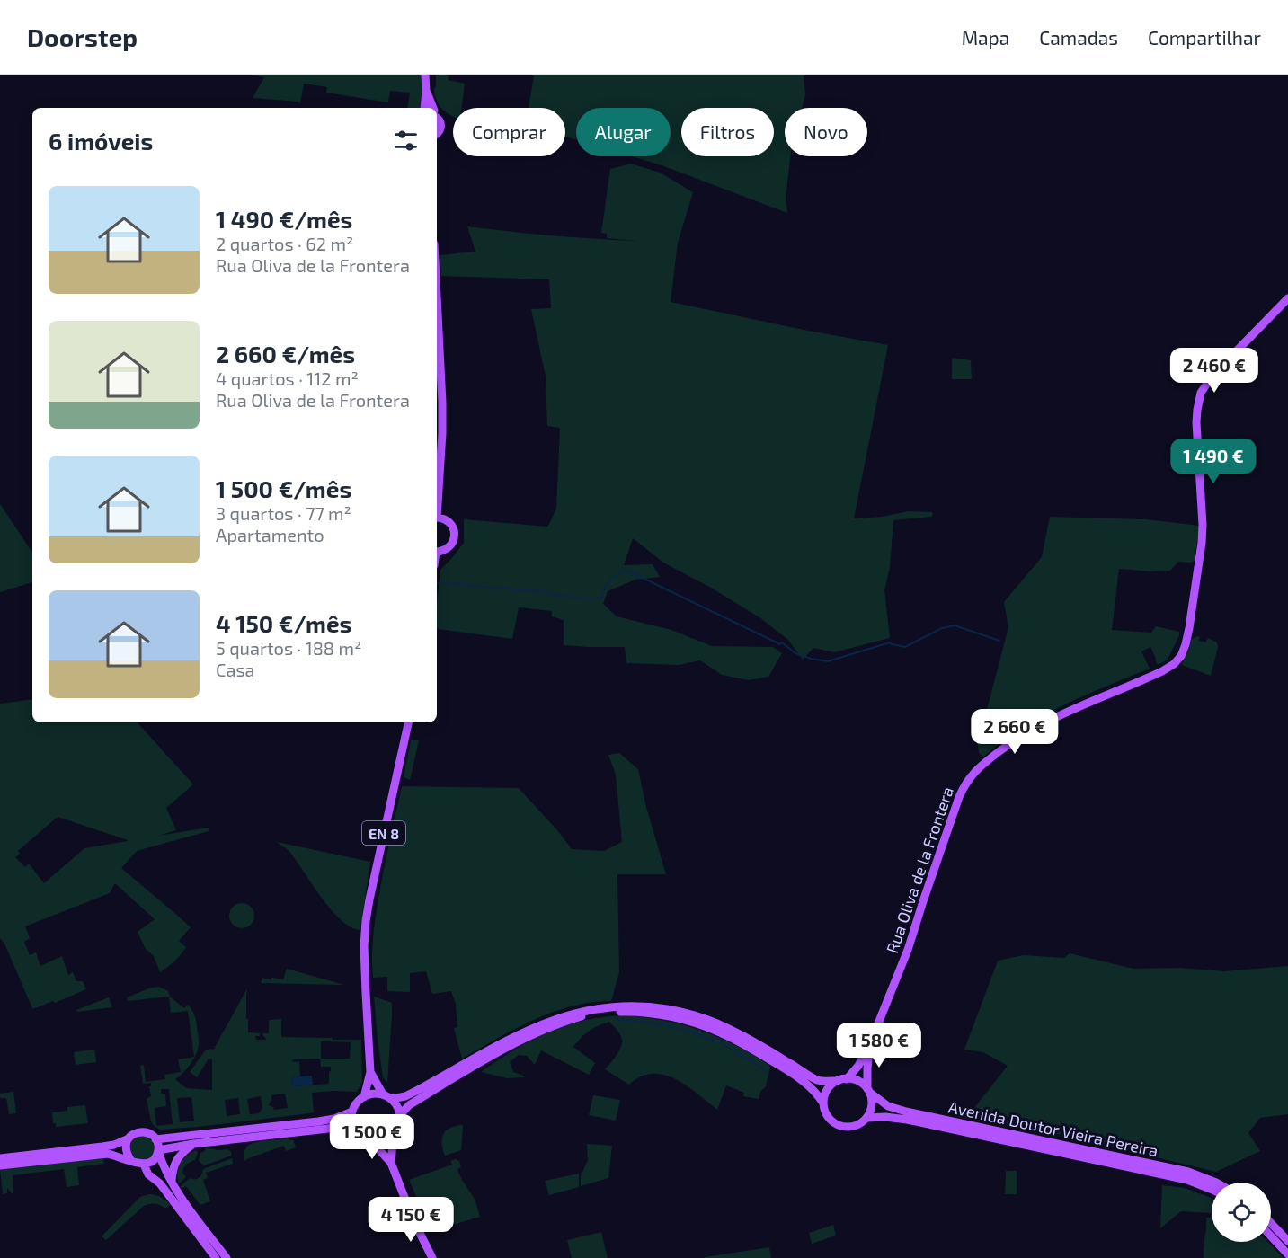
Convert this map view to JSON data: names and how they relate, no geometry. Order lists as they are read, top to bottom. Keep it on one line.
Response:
{"streets":{"main road":["EN 8","Rua Oliva de la Frontera","Avenida Doutor Vieira Pereira"]},"crossings":[["Rua Oliva de la Frontera","Avenida Doutor Vieira Pereira"]],"page":{"header":"Doorstep","nav":["Mapa","Camadas","Compartilhar"],"chip":["Comprar","Alugar","Filtros","Novo"],"heading":"6 imóveis","list":[{"name":"1 490 €/mês","note":"2 quartos · 62 m² · Rua Oliva de la Frontera"},{"name":"2 660 €/mês","note":"4 quartos · 112 m² · Rua Oliva de la Frontera"},{"name":"1 500 €/mês","note":"3 quartos · 77 m² · Apartamento"},{"name":"4 150 €/mês","note":"5 quartos · 188 m² · Casa"}],"price":["2 460 €","1 490 €","2 660 €","1 580 €","1 500 €","4 150 €"]}}
